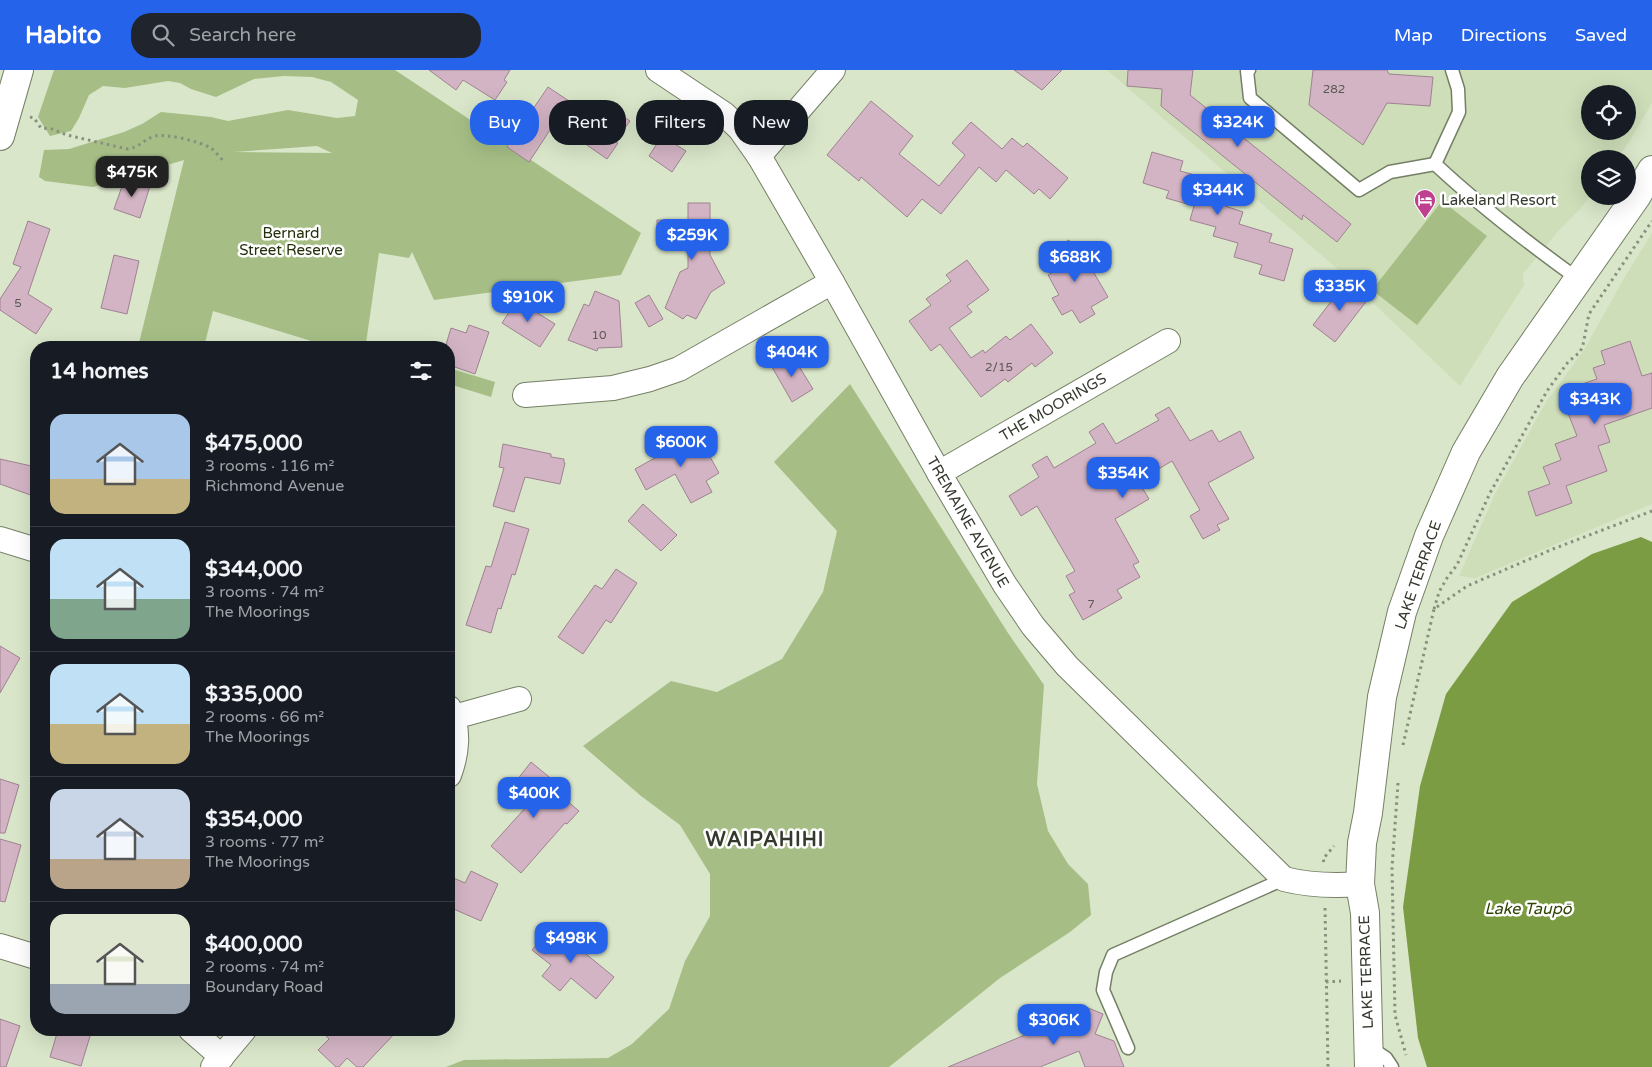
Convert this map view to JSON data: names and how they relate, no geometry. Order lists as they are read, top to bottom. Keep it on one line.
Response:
{"streets":{"main road":["LAKE TERRACE"],"street":["THE MOORINGS","TREMAINE AVENUE"]},"crossings":[["THE MOORINGS","TREMAINE AVENUE"]],"districts":["WAIPAHIHI"],"water":["Lake Taupō"],"parks":["Bernard Street Reserve"],"places":{"hotel":["Lakeland Resort"]},"house_numbers":["282","5","10","2/15","7"],"page":{"header":"Habito","search":"Search here","nav":["Map","Directions","Saved"],"chip":["Buy","Rent","Filters","New"],"price":["$324K","$475K","$344K","$259K","$688K","$335K","$910K","$404K","$343K","$600K","$354K","$400K","$498K","$306K"],"heading":"14 homes","list":[{"name":"$475,000","note":"3 rooms · 116 m² · Richmond Avenue"},{"name":"$344,000","note":"3 rooms · 74 m² · The Moorings"},{"name":"$335,000","note":"2 rooms · 66 m² · The Moorings"},{"name":"$354,000","note":"3 rooms · 77 m² · The Moorings"},{"name":"$400,000","note":"2 rooms · 74 m² · Boundary Road"}]}}
